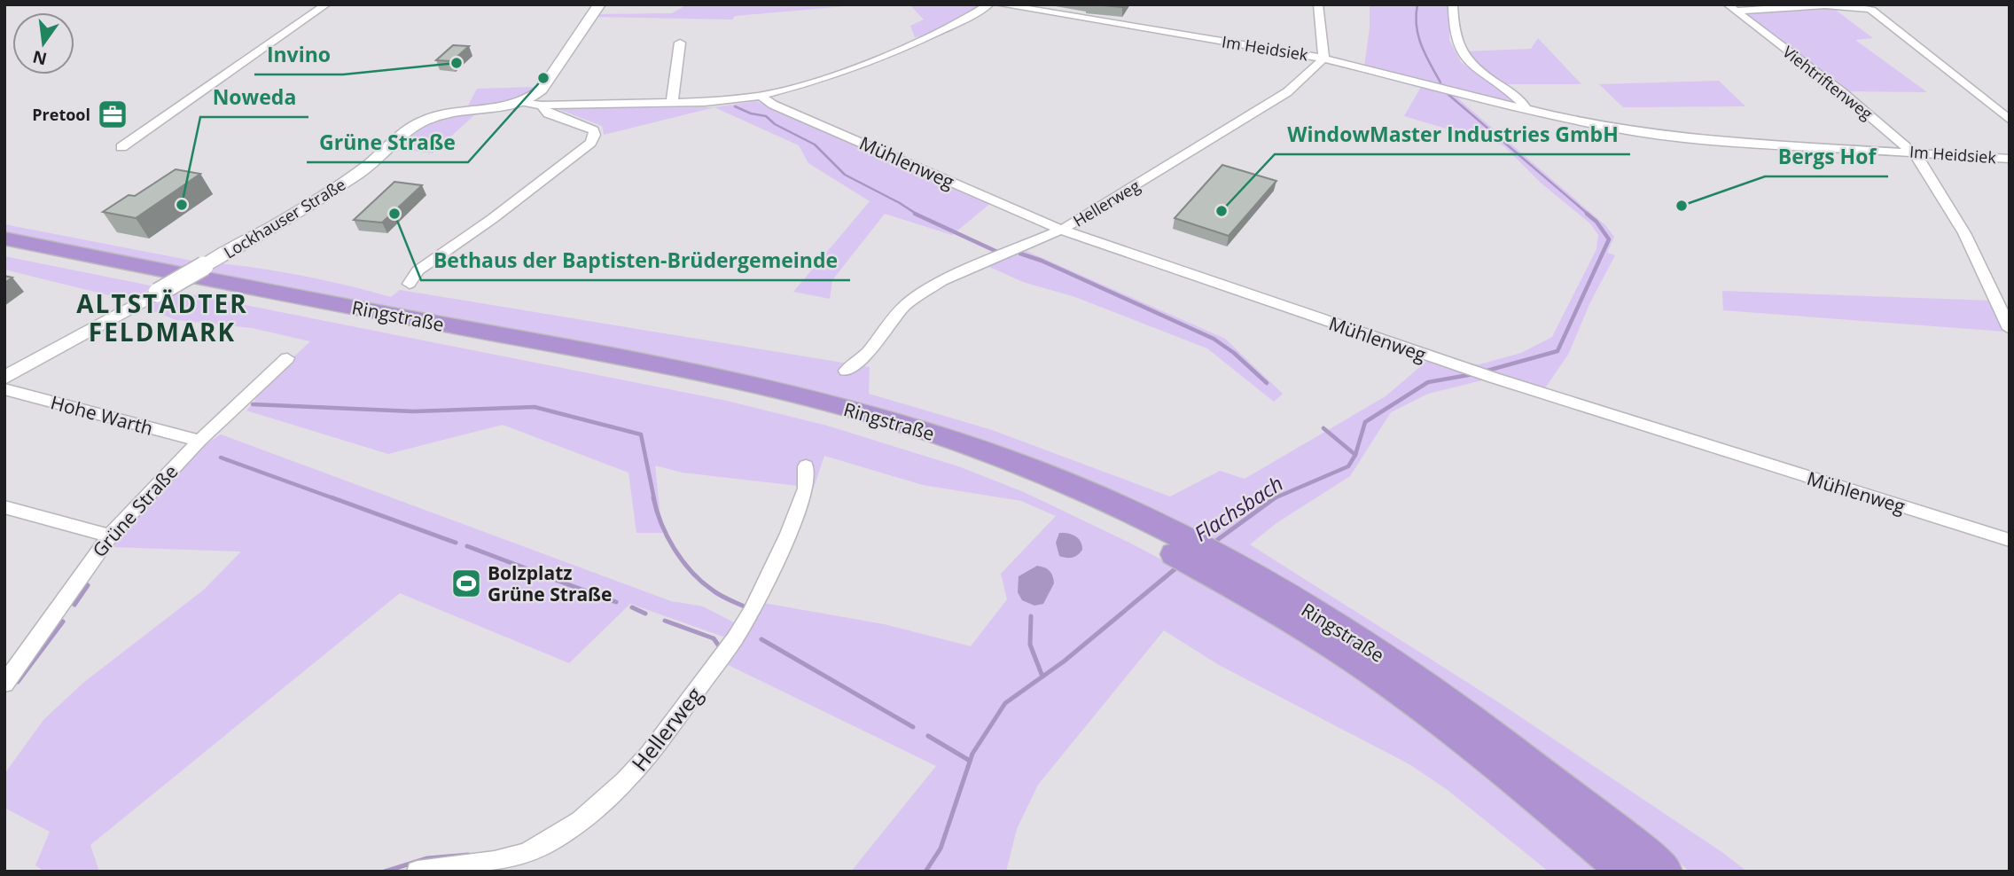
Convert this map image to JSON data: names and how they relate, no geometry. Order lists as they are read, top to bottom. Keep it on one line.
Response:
{"streets":{"highway":["Ringstraße"],"street":["Im Heidsiek","Viehtriftenweg","Mühlenweg","Hellerweg","Lockhauser Straße","Hohe Warth","Grüne Straße"]},"crossings":[["Im Heidsiek","Viehtriftenweg"],["Im Heidsiek","Hellerweg"],["Mühlenweg","Hellerweg"],["Hohe Warth","Grüne Straße"]],"districts":["ALTSTÄDTER FELDMARK"],"water":["Flachsbach"],"places":{"other":["Invino","Grüne Straße","Noweda","Bergs Hof","WindowMaster Industries GmbH","Bethaus der Baptisten-Brüdergemeinde"],"office":["Pretool"],"sports":["Bolzplatz Grüne Straße"]},"north":"bottom"}
